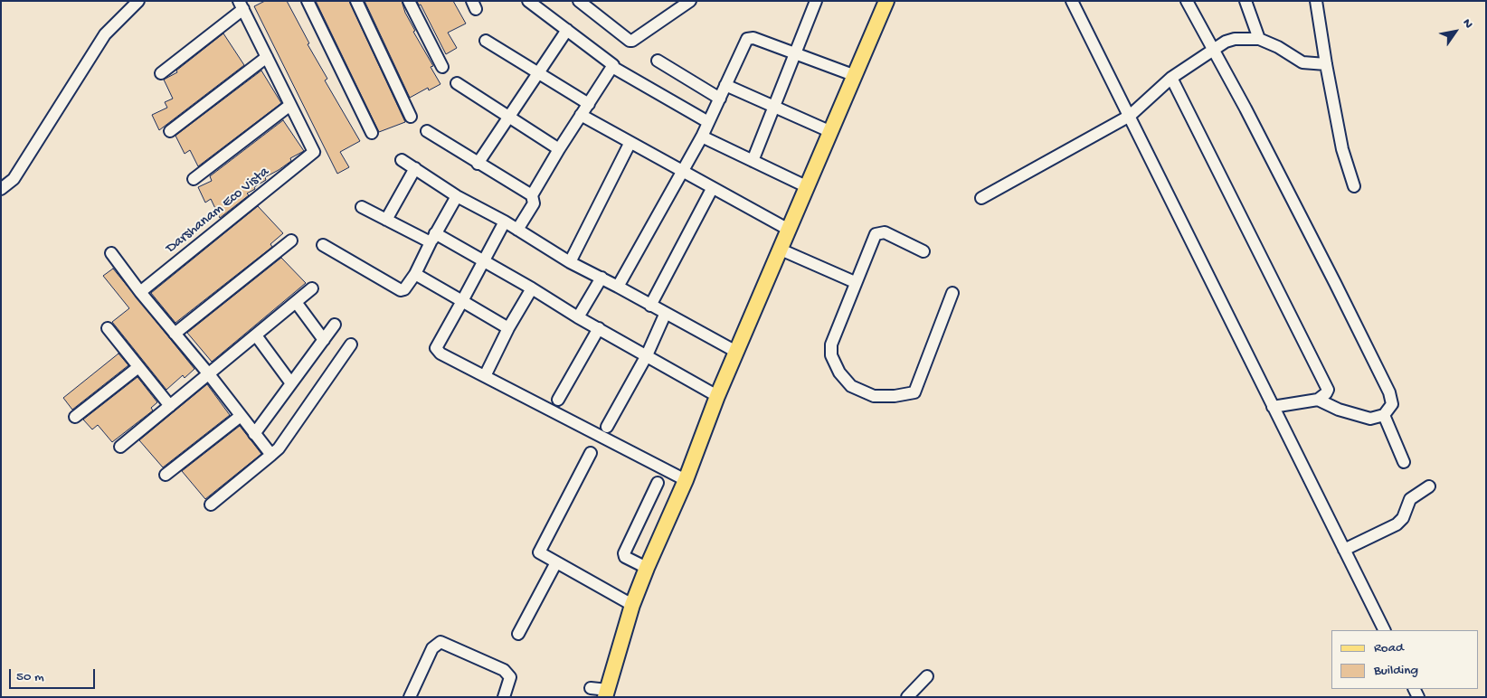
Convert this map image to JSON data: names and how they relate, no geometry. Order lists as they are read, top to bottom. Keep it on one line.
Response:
{"streets":{"street":["Darshanam Eco Vista"]},"legend":["Road","Building"],"scale_bar":"50 m","north":"top right"}
